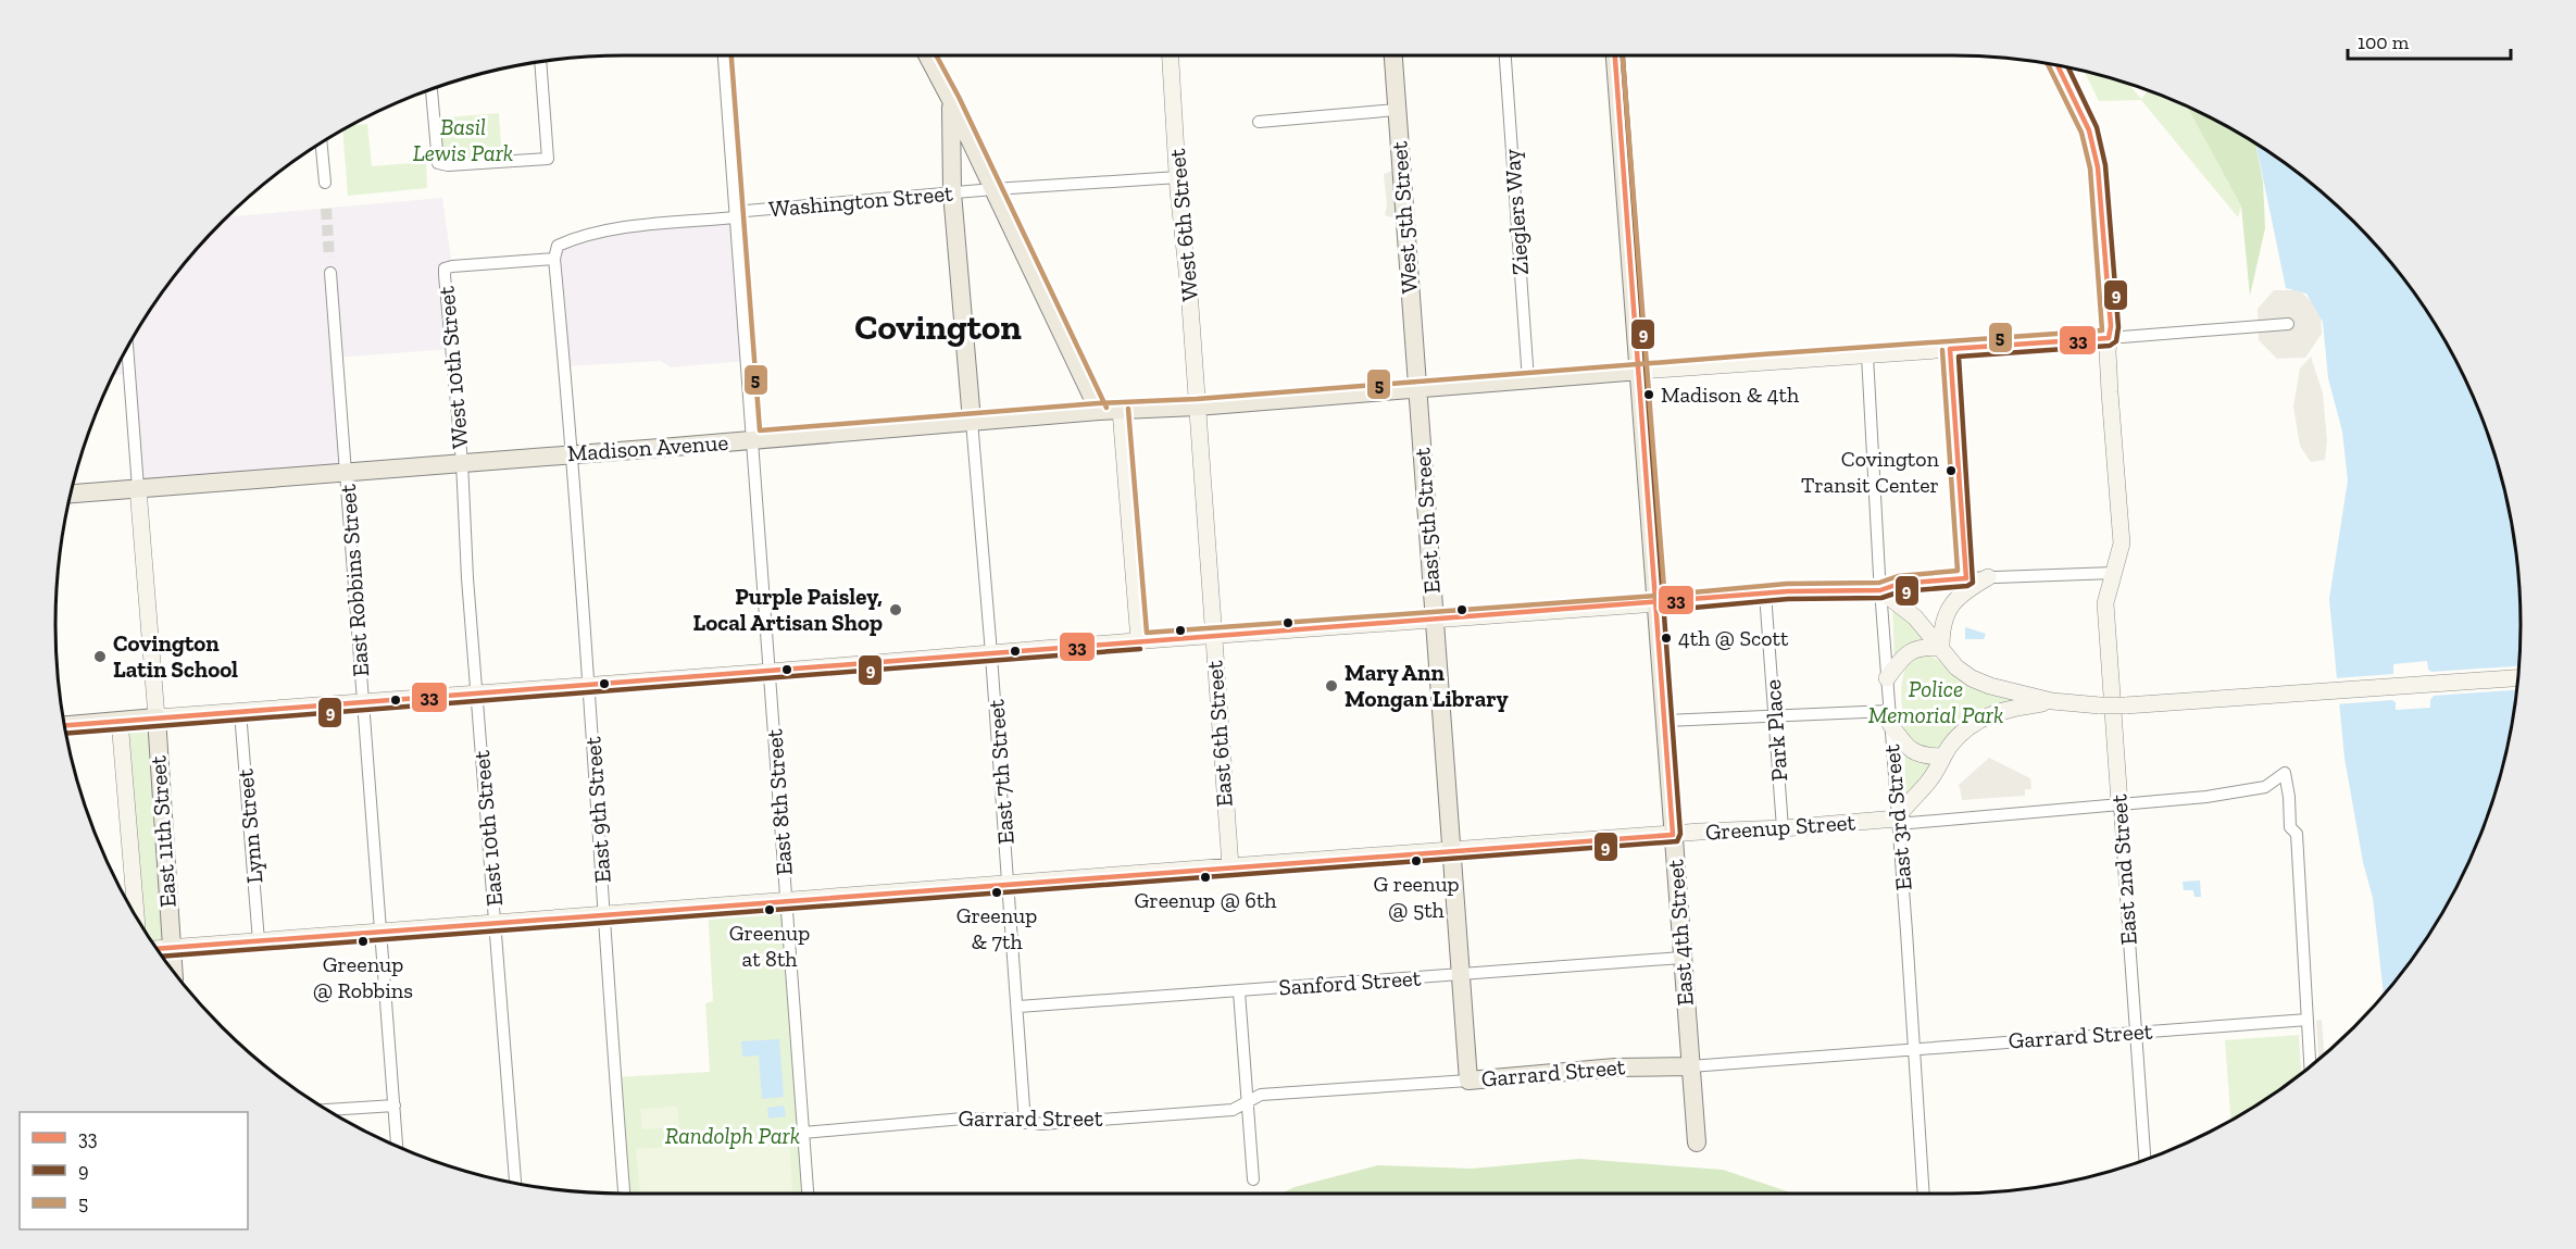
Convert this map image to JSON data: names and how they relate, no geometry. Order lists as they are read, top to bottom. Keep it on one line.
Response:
{"streets":{"main road":["West 5th Street","West 6th Street","Madison Avenue","East 5th Street","East 6th Street","Greenup Street","East 11th Street","East 2nd Street","East 4th Street","Garrard Street"],"street":["Washington Street","Zieglers Way","West 10th Street","East Robbins Street","Park Place","East 7th Street","East 8th Street","East 9th Street","East 3rd Street","Lynn Street","East 10th Street","Sanford Street"]},"crossings":[["Washington Street","West 6th Street"],["Washington Street","West 10th Street"],["Washington Street","East 8th Street"],["Washington Street","East 9th Street"],["Zieglers Way","Madison Avenue"],["West 5th Street","Madison Avenue"],["West 5th Street","East 5th Street"],["West 6th Street","Madison Avenue"],["West 6th Street","East 6th Street"],["West 10th Street","Madison Avenue"],["West 10th Street","East 9th Street"],["West 10th Street","East 10th Street"],["Madison Avenue","East 5th Street"],["Madison Avenue","East Robbins Street"],["Madison Avenue","East 6th Street"],["Madison Avenue","East 7th Street"],["Madison Avenue","East 8th Street"],["Madison Avenue","East 9th Street"],["Madison Avenue","East 3rd Street"],["Madison Avenue","East 10th Street"],["Madison Avenue","East 11th Street"],["Madison Avenue","East 2nd Street"],["Madison Avenue","East 4th Street"],["East 5th Street","Greenup Street"],["East 5th Street","Sanford Street"],["East 5th Street","Garrard Street"],["East Robbins Street","Greenup Street"],["Park Place","Greenup Street"],["East 6th Street","Greenup Street"],["East 7th Street","Greenup Street"],["East 7th Street","Sanford Street"],["East 7th Street","Garrard Street"],["East 8th Street","Greenup Street"],["East 8th Street","Garrard Street"],["East 9th Street","Greenup Street"],["East 3rd Street","Greenup Street"],["East 3rd Street","Garrard Street"],["Lynn Street","Greenup Street"],["Greenup Street","East 10th Street"],["Greenup Street","East 11th Street"],["Greenup Street","East 2nd Street"],["Greenup Street","East 4th Street"],["Greenup Street","Garrard Street"],["East 2nd Street","Garrard Street"],["East 4th Street","Sanford Street"],["East 4th Street","Garrard Street"]],"districts":["Covington"],"parks":["Basil Lewis Park","Police Memorial Park","Randolph Park"],"places":["Madison & 4th","Covington Transit Center","Purple Paisley, Local Artisan Shop","4th @ Scott","Covington Latin School","Mary Ann Mongan Library","G reenup @ 5th","Greenup @ 6th","Greenup & 7th","Greenup at 8th","Greenup @ Robbins"],"lines":["transit line 33","transit line 9","transit line 5"],"legend":["33","9","5"],"scale_bar":"100 m"}
